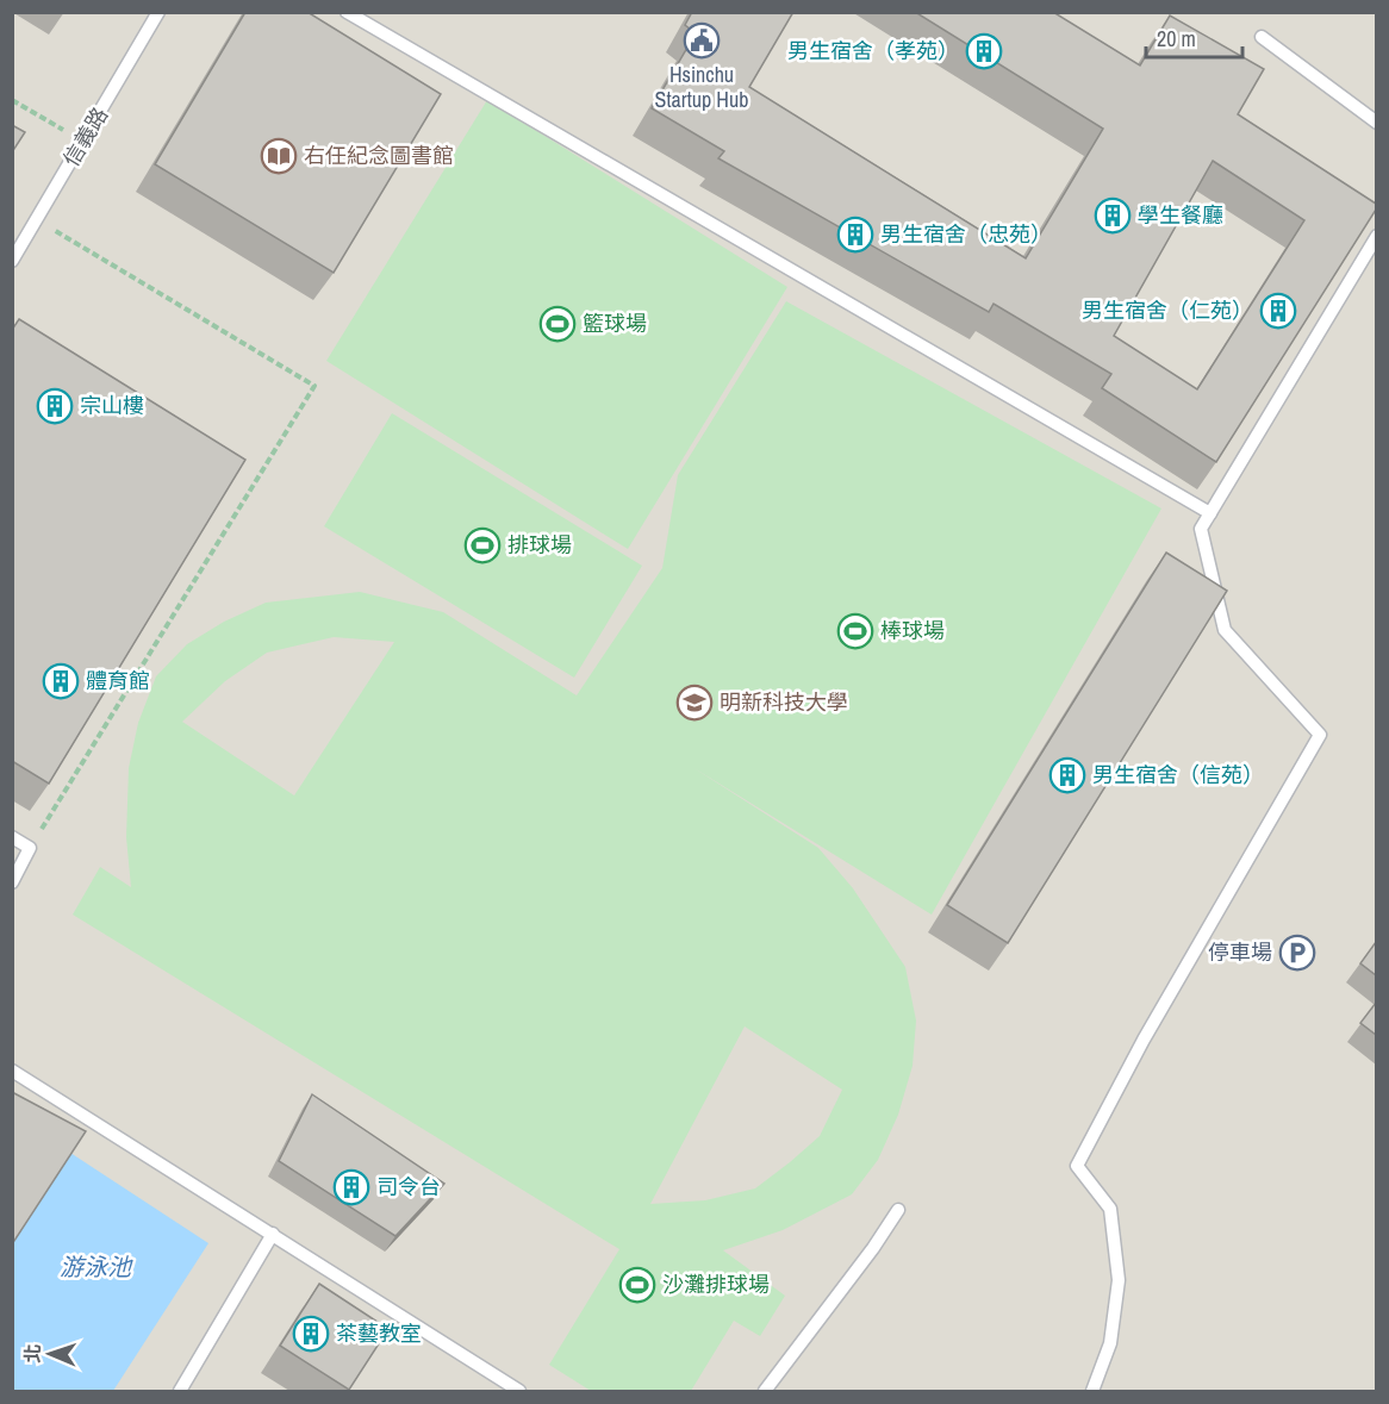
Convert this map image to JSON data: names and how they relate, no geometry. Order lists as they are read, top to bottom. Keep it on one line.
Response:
{"streets":{"lane":["信義路"]},"water":["游泳池"],"places":{"public building":["Hsinchu Startup Hub"],"building":["男生宿舍（孝苑）","學生餐廳","男生宿舍（忠苑）","男生宿舍（仁苑）","宗山樓","體育館","男生宿舍（信苑）","司令台","茶藝教室"],"library":["右任紀念圖書館"],"sports":["籃球場","排球場","棒球場","沙灘排球場"],"school or university":["明新科技大學"],"parking":["停車場"]},"scale_bar":"20 m","north":"left"}
